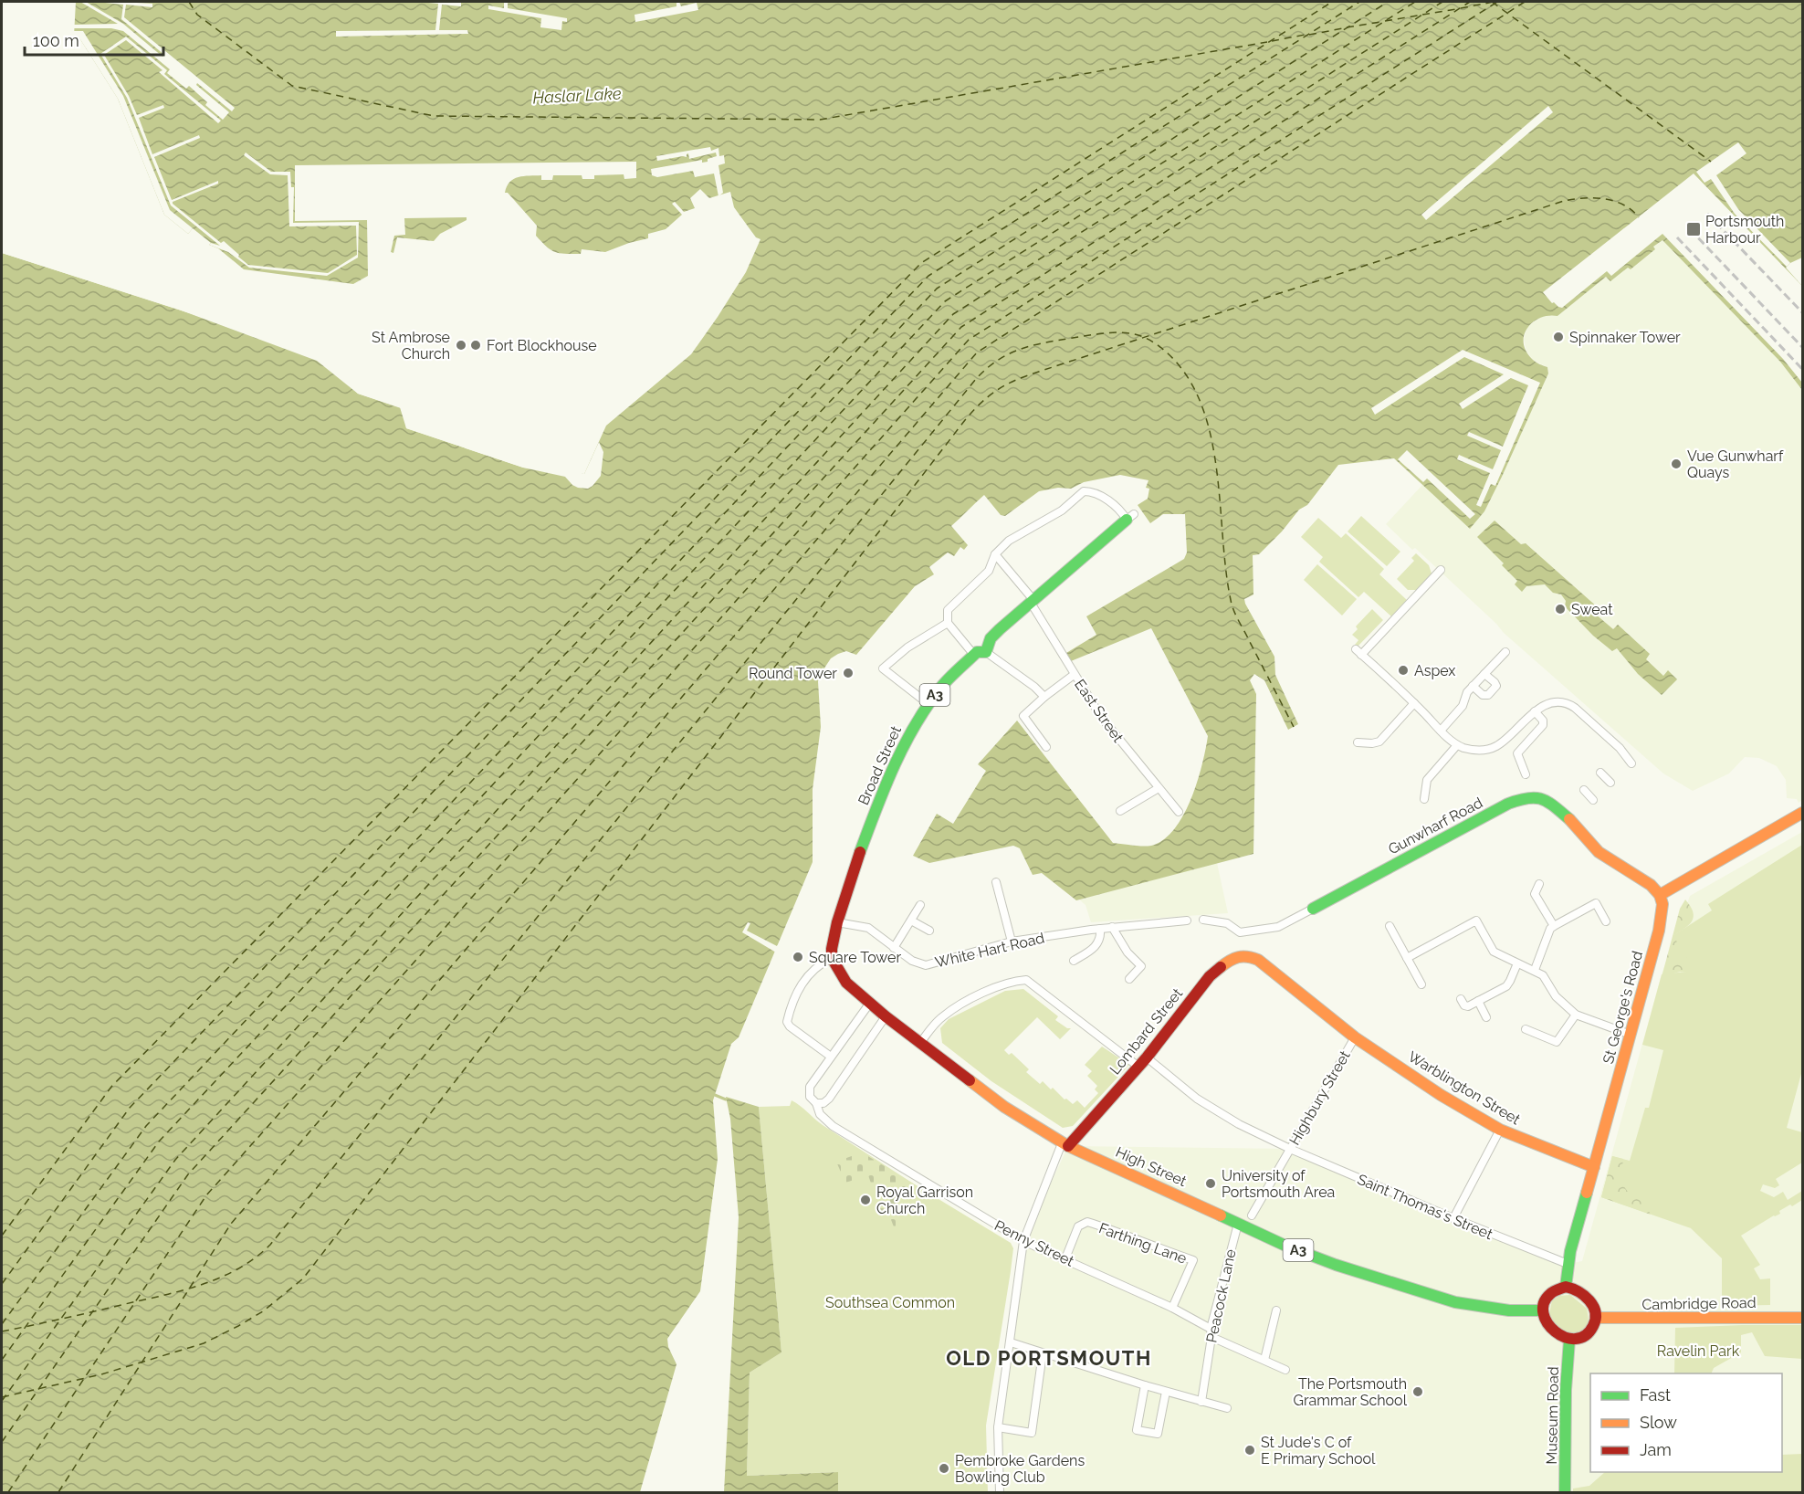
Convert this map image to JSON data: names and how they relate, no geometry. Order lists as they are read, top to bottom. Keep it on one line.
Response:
{"streets":{"main road":["A3","Broad Street","Gunwharf Road","St George's Road","Lombard Street","Warblington Street","High Street","Cambridge Road","Museum Road"],"street":["East Street","White Hart Road","Highbury Street","Saint Thomas's Street","Penny Street","Farthing Lane","Peacock Lane"]},"crossings":[["Broad Street","White Hart Road"],["Broad Street","High Street"],["Gunwharf Road","St George's Road"],["St George's Road","Warblington Street"],["St George's Road","High Street"],["St George's Road","Saint Thomas's Street"],["St George's Road","Cambridge Road"],["St George's Road","Museum Road"],["Lombard Street","Warblington Street"],["Lombard Street","High Street"],["Lombard Street","Saint Thomas's Street"],["Warblington Street","Highbury Street"],["Highbury Street","Saint Thomas's Street"],["High Street","Peacock Lane"],["High Street","Cambridge Road"],["High Street","Museum Road"],["Penny Street","Farthing Lane"],["Penny Street","Peacock Lane"],["Cambridge Road","Museum Road"]],"districts":["OLD PORTSMOUTH"],"water":["Haslar Lake"],"parks":["Southsea Common","Ravelin Park"],"places":{"transit":["Portsmouth Harbour"],"other":["Spinnaker Tower","St Ambrose Church","Fort Blockhouse","Vue Gunwharf Quays","Sweat","Aspex","Round Tower","Square Tower","University of Portsmouth Area","Royal Garrison Church","The Portsmouth Grammar School","St Jude's C of E Primary School","Pembroke Gardens Bowling Club"]},"legend":["Fast","Slow","Jam"],"scale_bar":"100 m"}
